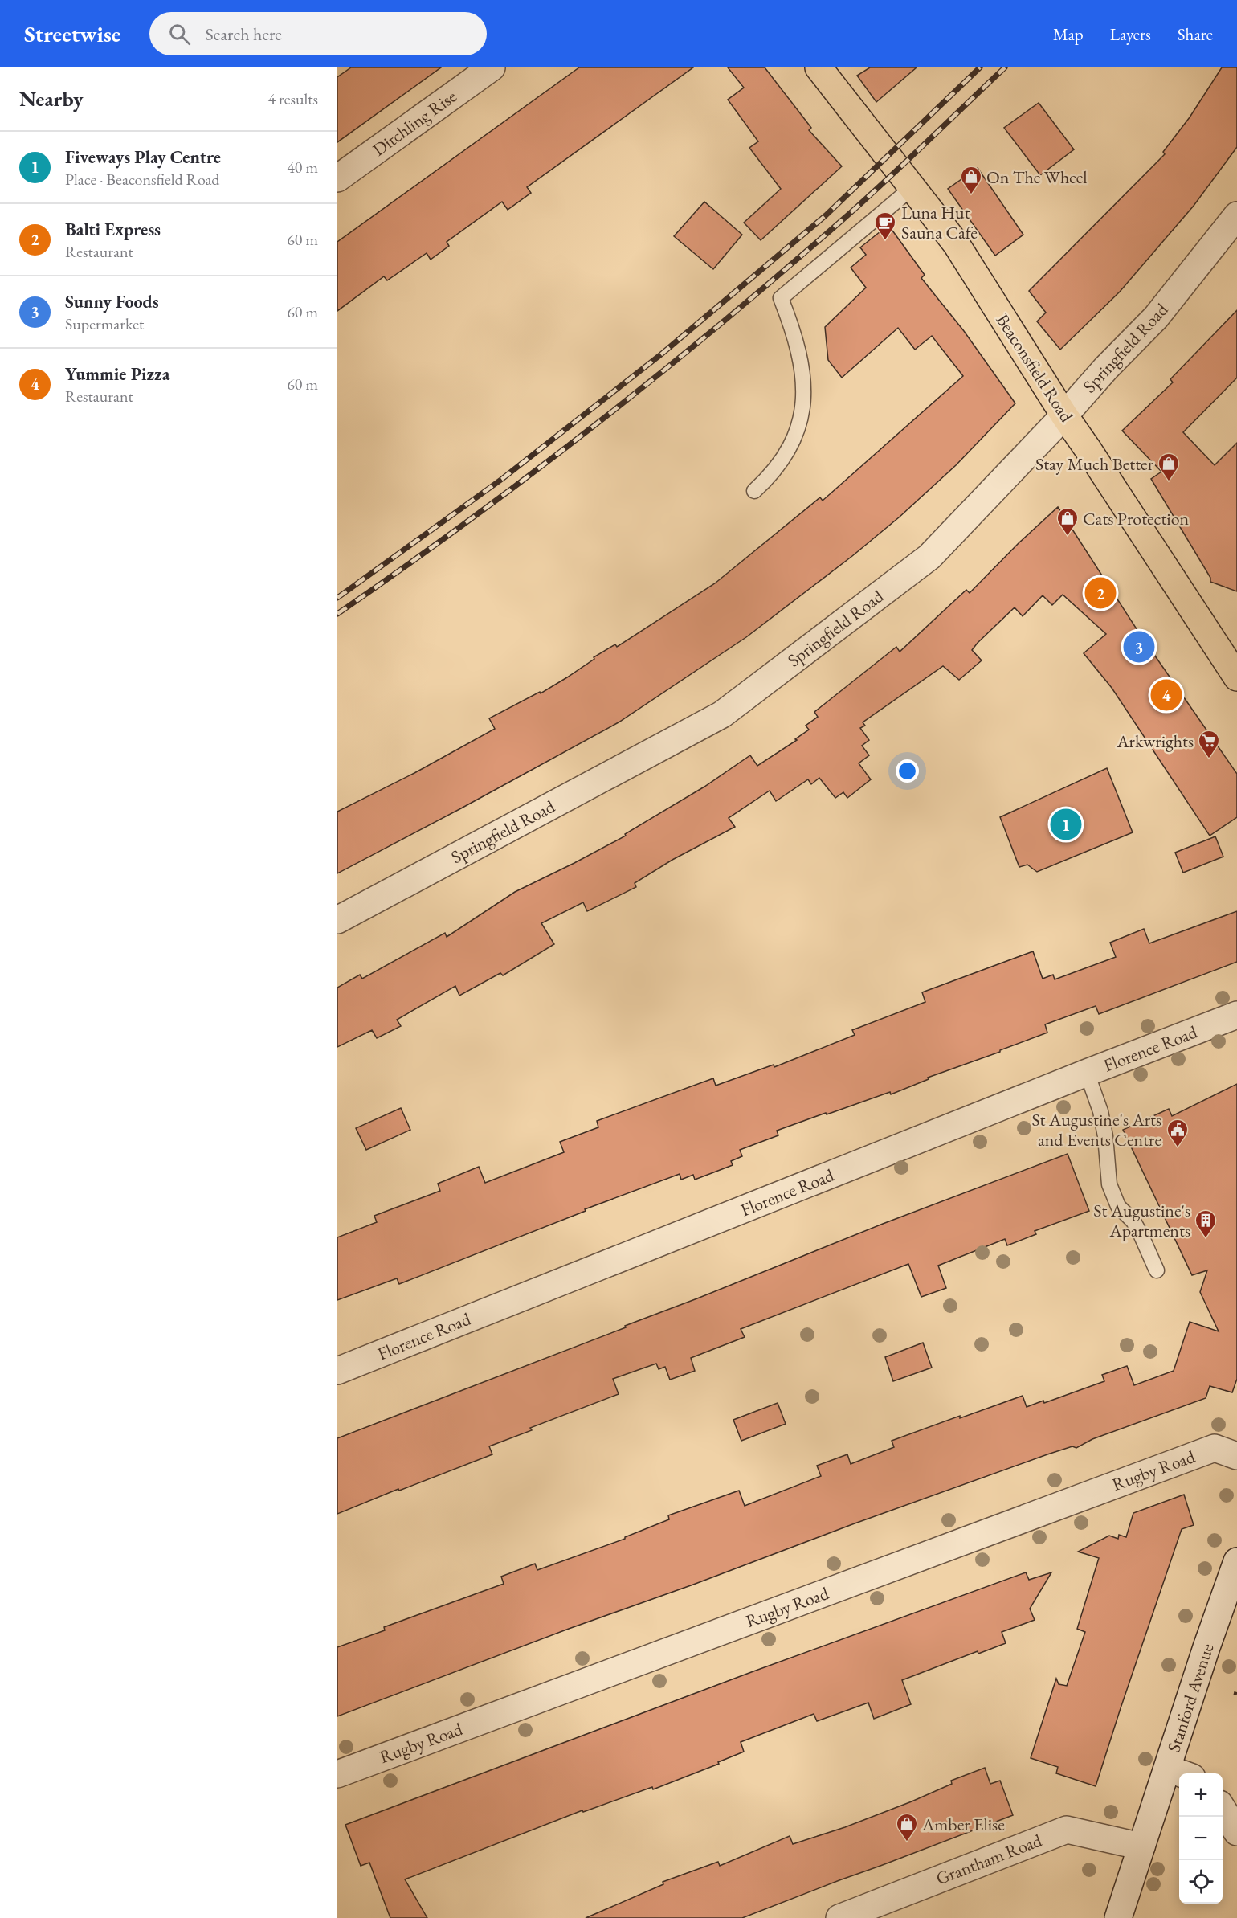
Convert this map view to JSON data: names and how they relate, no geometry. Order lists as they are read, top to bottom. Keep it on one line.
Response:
{"streets":{"highway":["Beaconsfield Road"],"street":["Ditchling Rise","Springfield Road","Florence Road","Rugby Road","Stanford Avenue","Grantham Road"]},"crossings":[["Springfield Road","Beaconsfield Road"],["Stanford Avenue","Grantham Road"]],"places":{"shop":["On The Wheel","Stay Much Better","Cats Protection","Amber Elise"],"cafe":["Luna Hut Sauna Cafe"],"supermarket":["Arkwrights"],"public building":["St Augustine's Arts and Events Centre"],"building":["St Augustine's Apartments"]},"page":{"header":"Streetwise","search":"Search here","nav":["Map","Layers","Share"],"heading":["Nearby","4 results"],"list":[{"mark":"1","name":"Fiveways Play Centre","note":"Place · Beaconsfield Road","value":"40 m"},{"mark":"2","name":"Balti Express","note":"Restaurant","value":"60 m"},{"mark":"3","name":"Sunny Foods","note":"Supermarket","value":"60 m"},{"mark":"4","name":"Yummie Pizza","note":"Restaurant","value":"60 m"}],"pins":["2","3","4","1"],"map_buttons":["+","−"]}}
